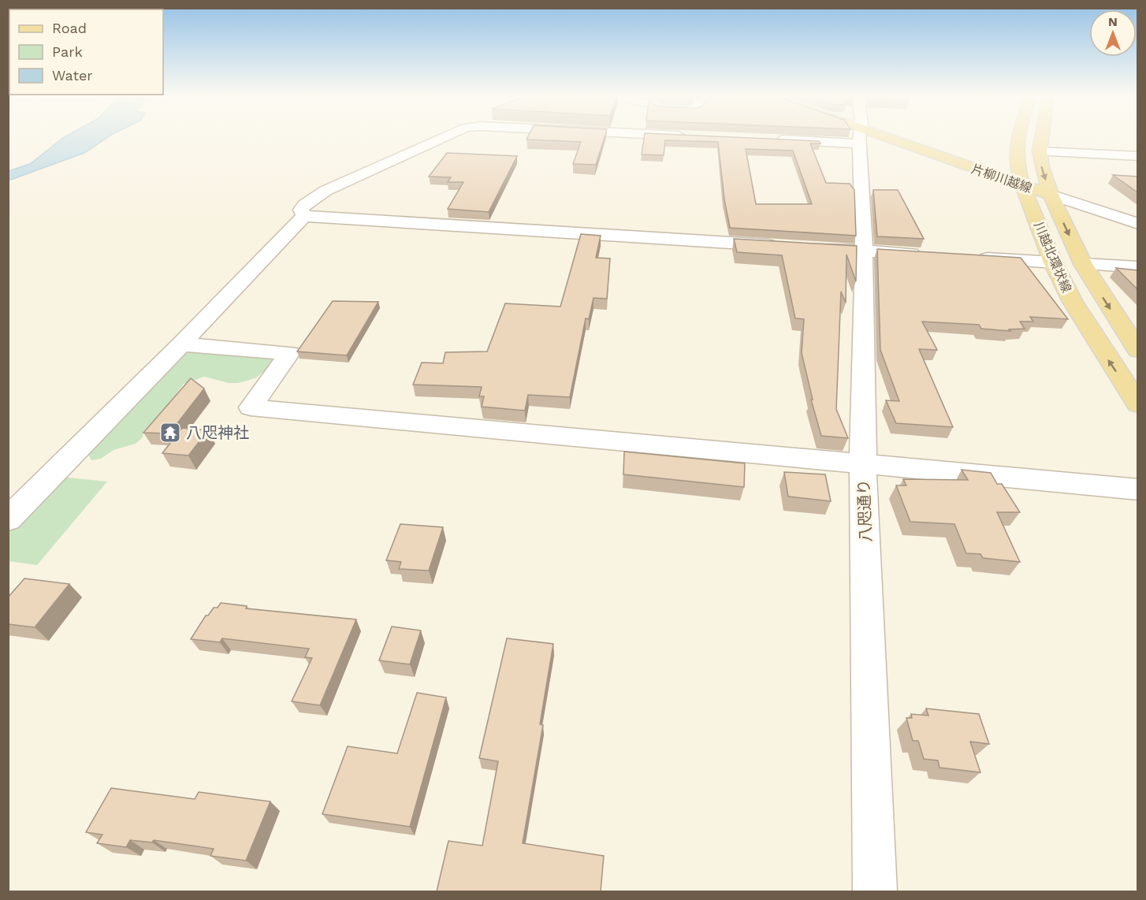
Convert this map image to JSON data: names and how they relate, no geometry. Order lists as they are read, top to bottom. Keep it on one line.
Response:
{"streets":{"main road":["片柳川越線","川越北環状線"],"street":["八咫通り"]},"crossings":[["片柳川越線","川越北環状線"]],"places":{"temple":["八咫神社"]},"legend":["Road","Park","Water"],"north":"top"}
